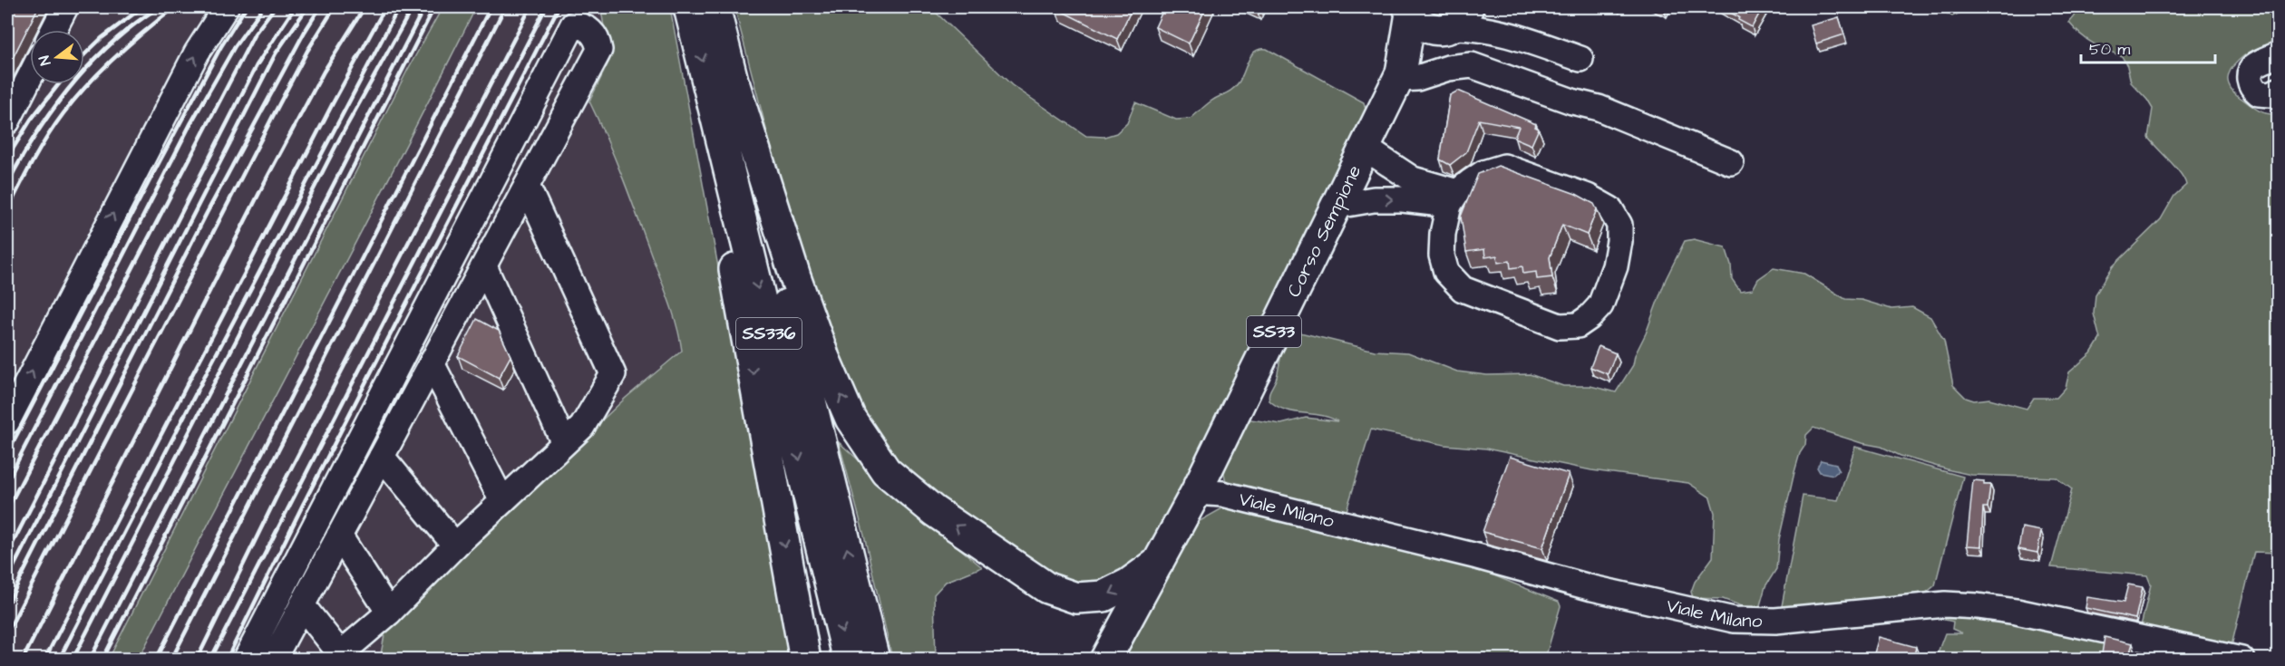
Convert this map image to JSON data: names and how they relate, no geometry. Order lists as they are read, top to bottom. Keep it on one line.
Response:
{"streets":{"main road":["Corso Sempione","SS33","SS336"],"street":["Viale Milano"]},"crossings":[["Corso Sempione","SS33"],["Corso Sempione","Viale Milano"]],"scale_bar":"50 m","north":"left"}
